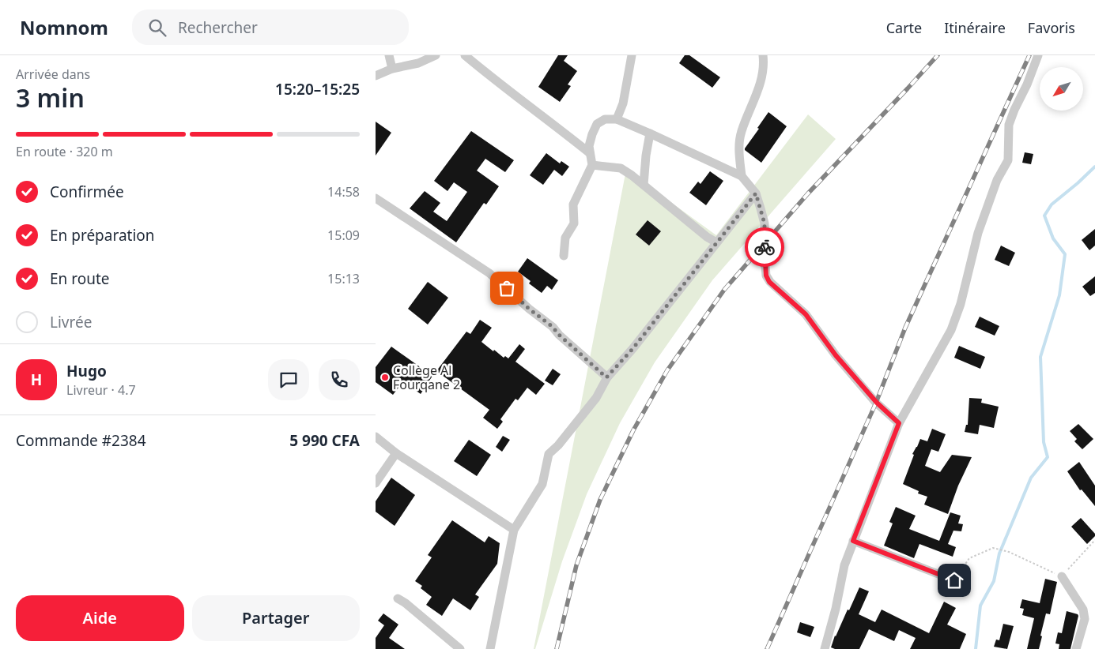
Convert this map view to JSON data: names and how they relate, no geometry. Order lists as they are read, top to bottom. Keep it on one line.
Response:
{"places":["Collège Al Fourqane 2"],"north":"bottom left","page":{"header":"Nomnom","search":"Rechercher","nav":["Carte","Itinéraire","Favoris"],"heading":["3 min","Arrivée dans","15:20–15:25"],"panel":["Hugo","Livreur · 4.7","Commande #2384","5 990 CFA"],"bar":"En route · 320 m","list":[["Confirmée","14:58"],["En préparation","15:09"],["En route","15:13"],"Livrée"],"round":"H","buttons":["Aide","Partager"]}}
